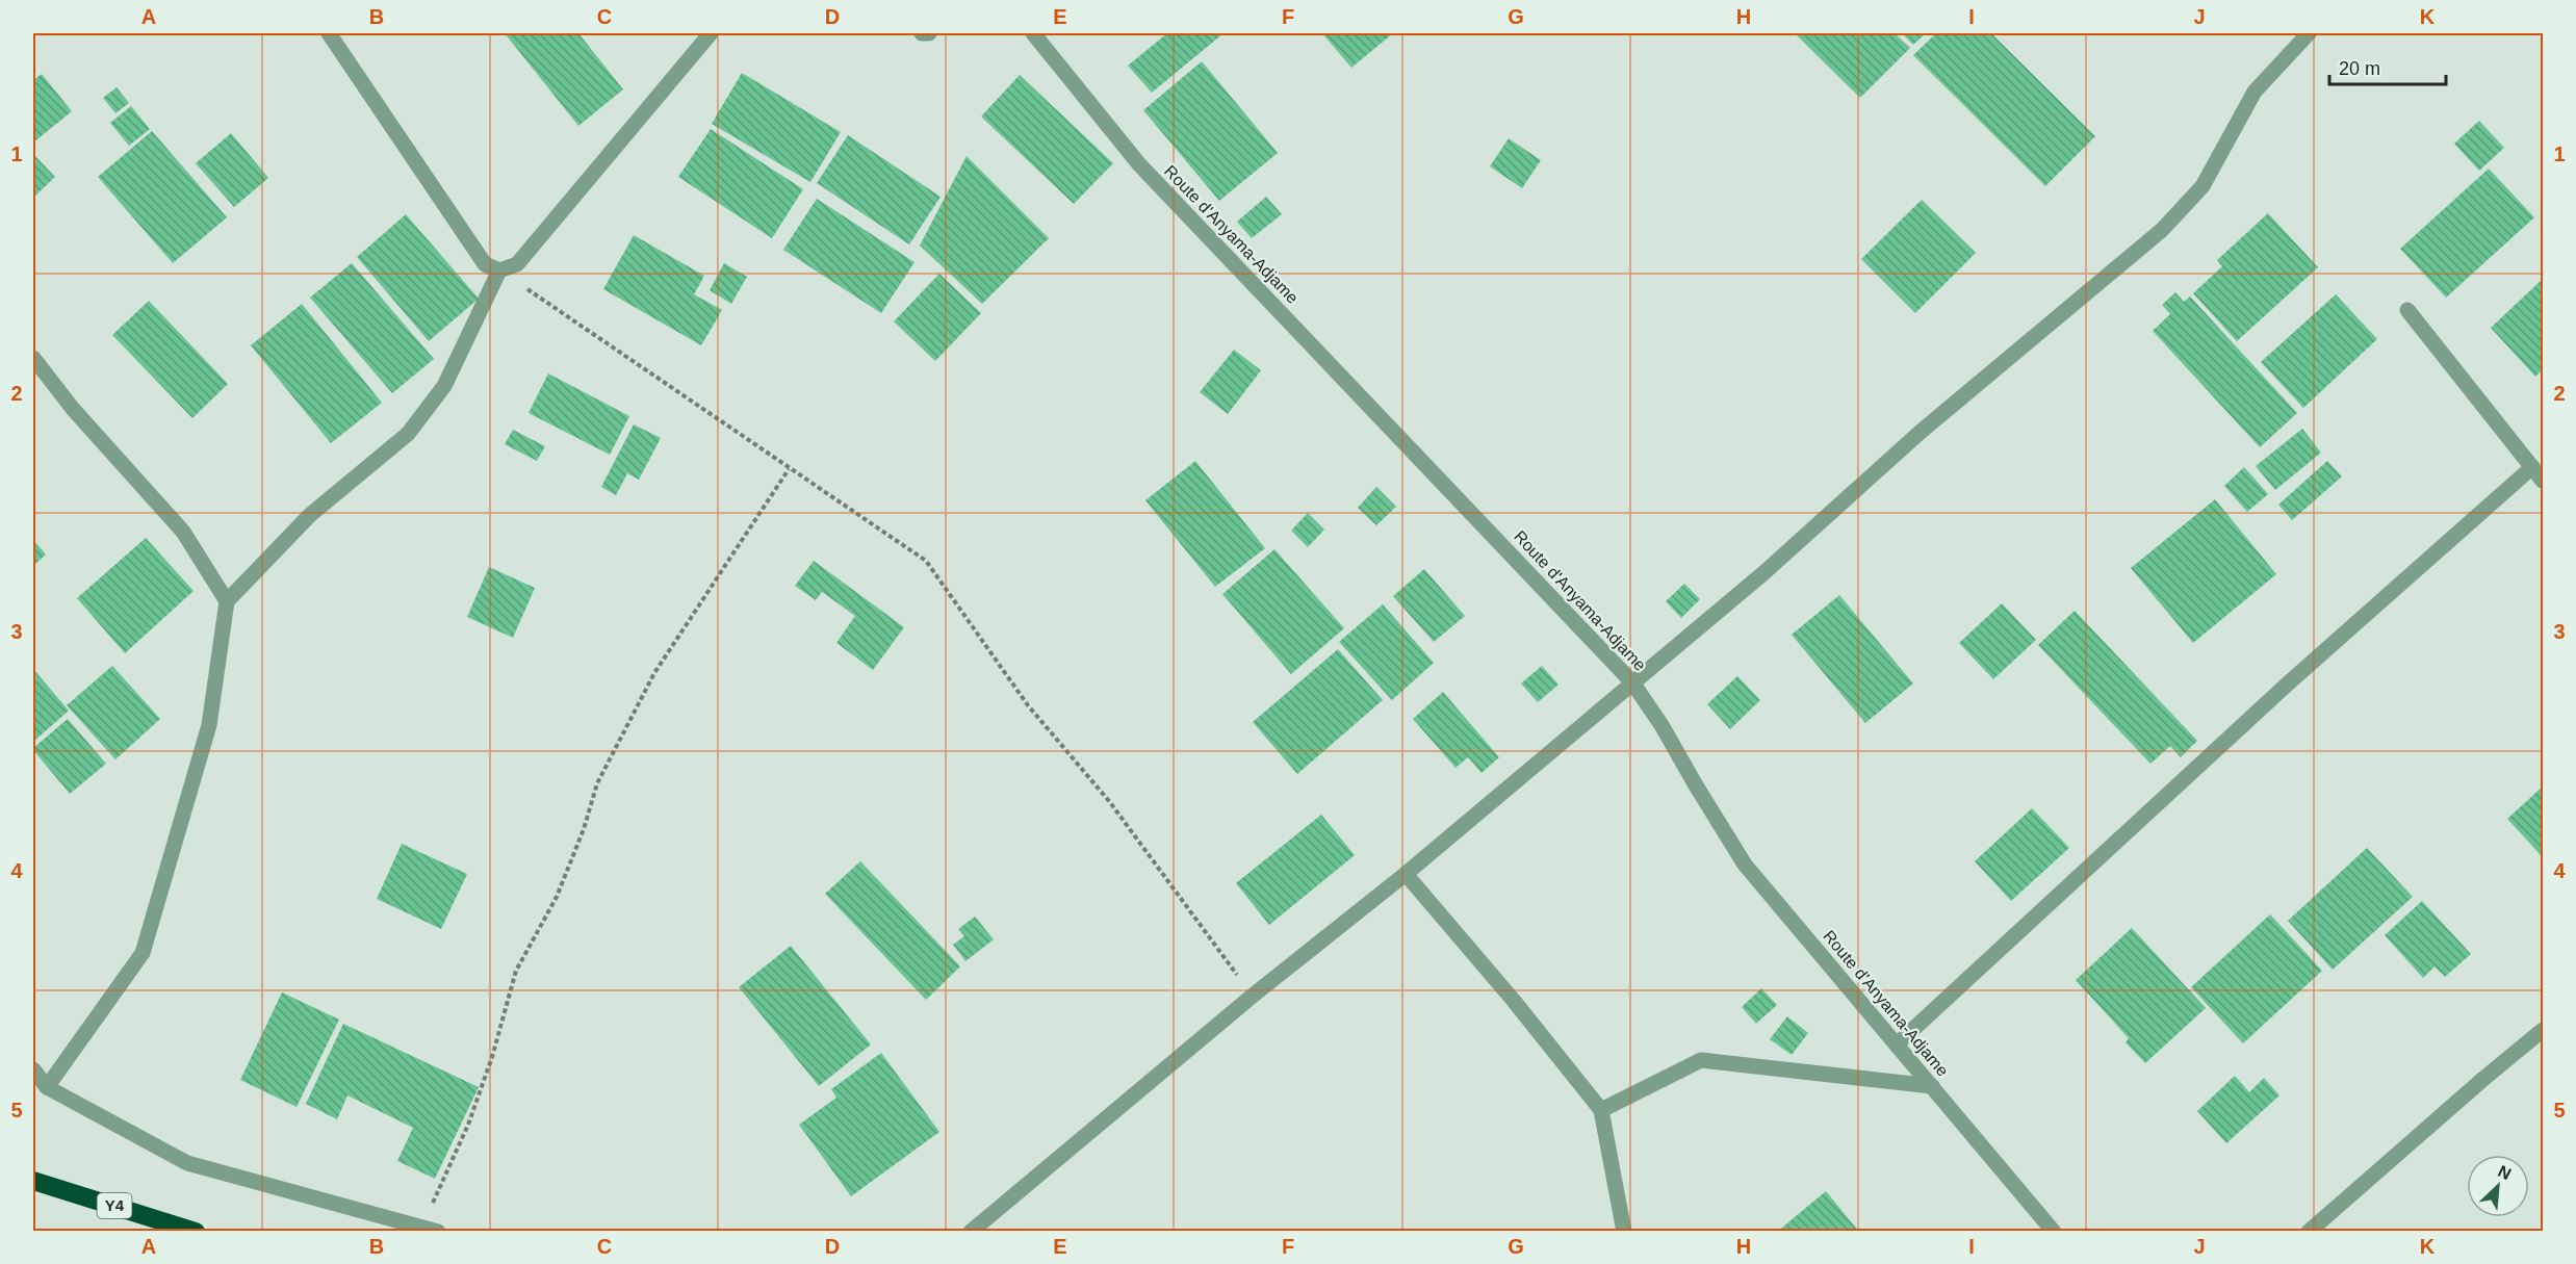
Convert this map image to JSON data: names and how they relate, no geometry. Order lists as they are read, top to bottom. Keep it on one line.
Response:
{"streets":{"highway":["Y4"],"street":["Route d'Anyama-Adjame"]},"scale_bar":"20 m","north":"top right","grid":{"columns":["A","B","C","D","E","F","G","H","I","J","K"],"rows":["1","2","3","4","5"]}}
